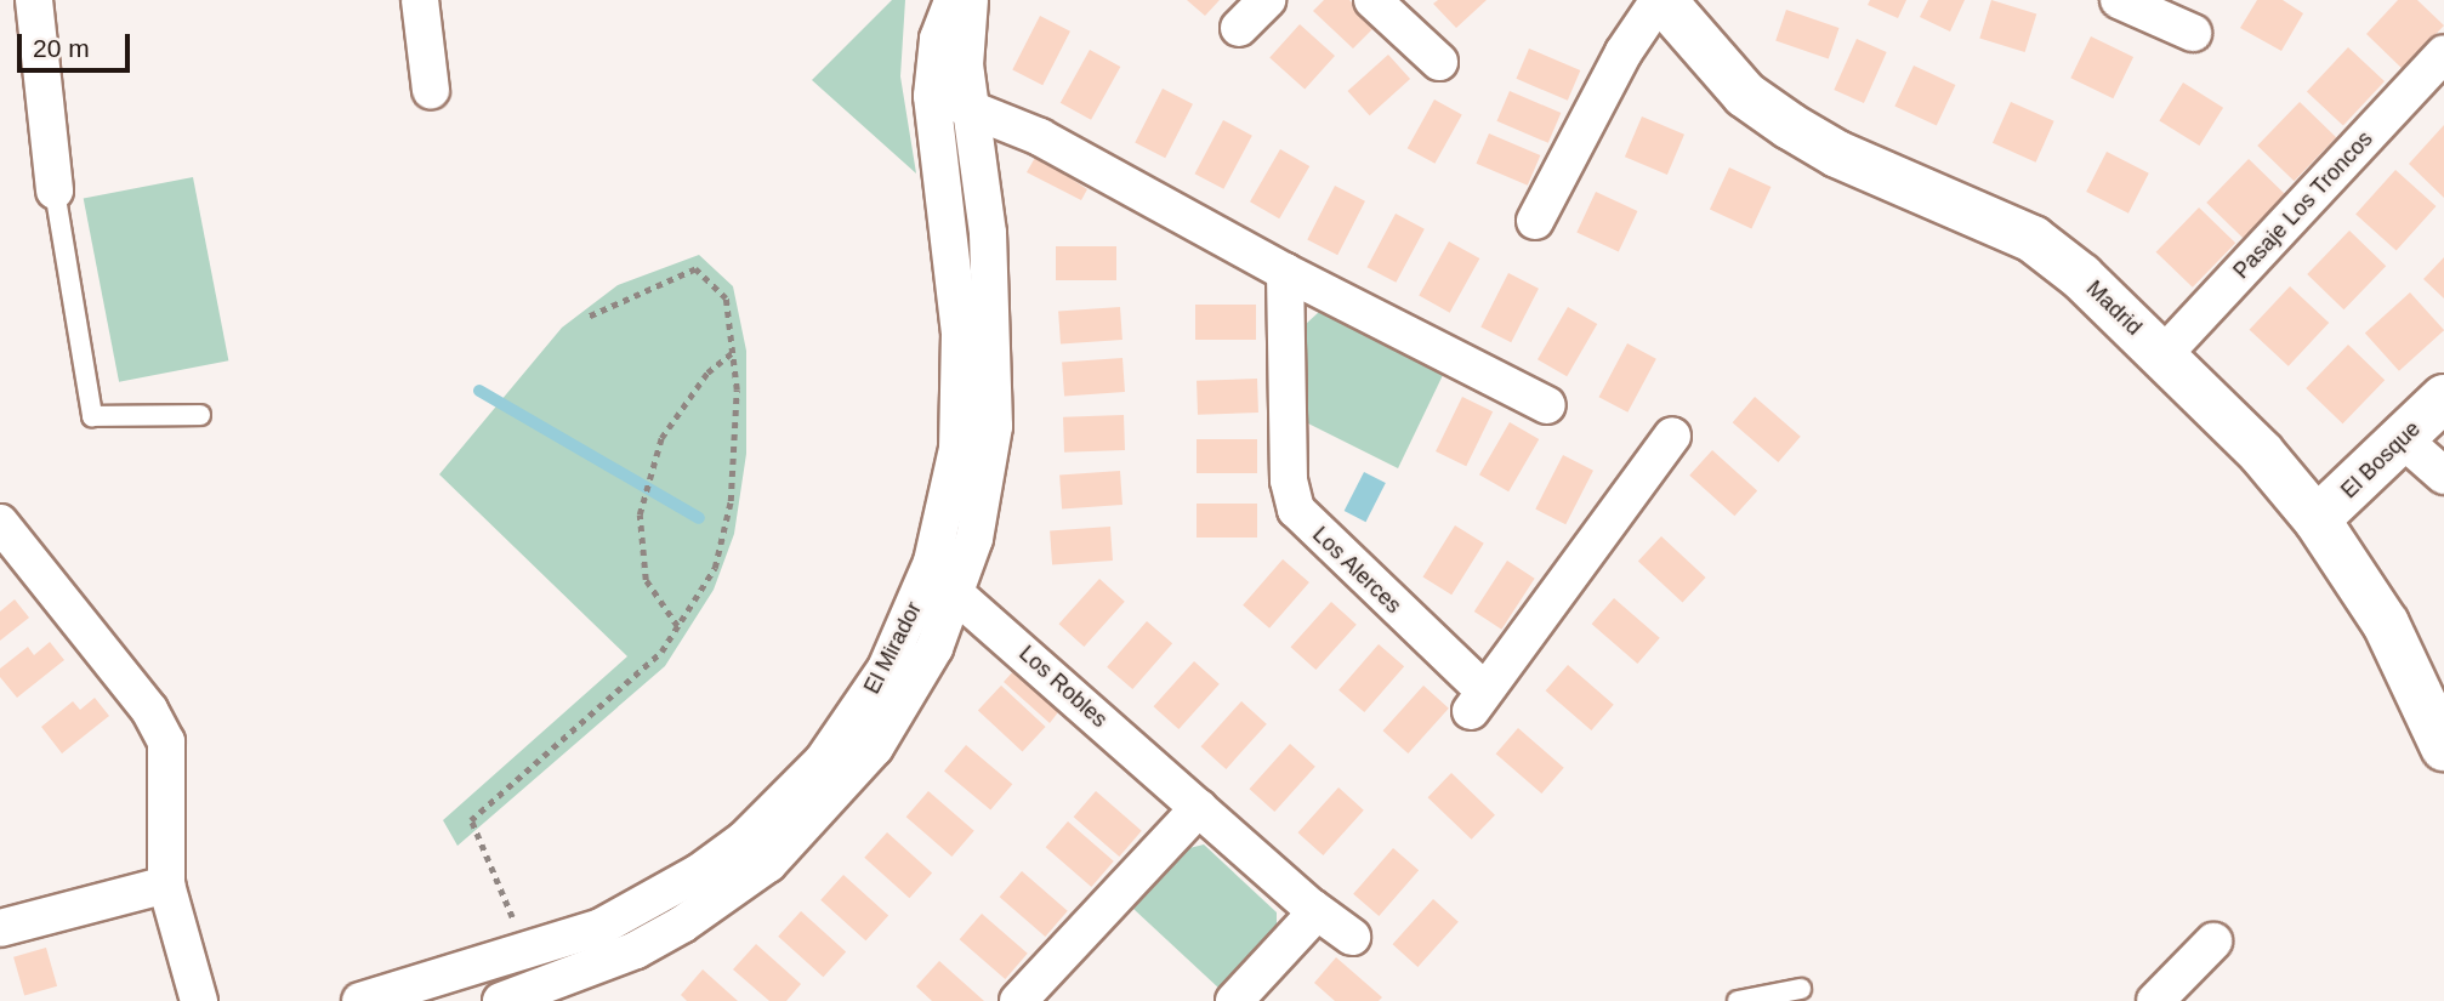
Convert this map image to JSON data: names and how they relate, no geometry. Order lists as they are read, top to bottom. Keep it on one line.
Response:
{"streets":{"street":["Pasaje Los Troncos","Madrid","El Bosque","Los Alerces","El Mirador","Los Robles"]},"crossings":[["Pasaje Los Troncos","Madrid"],["Madrid","El Bosque"],["El Mirador","Los Robles"]],"scale_bar":"20 m"}
